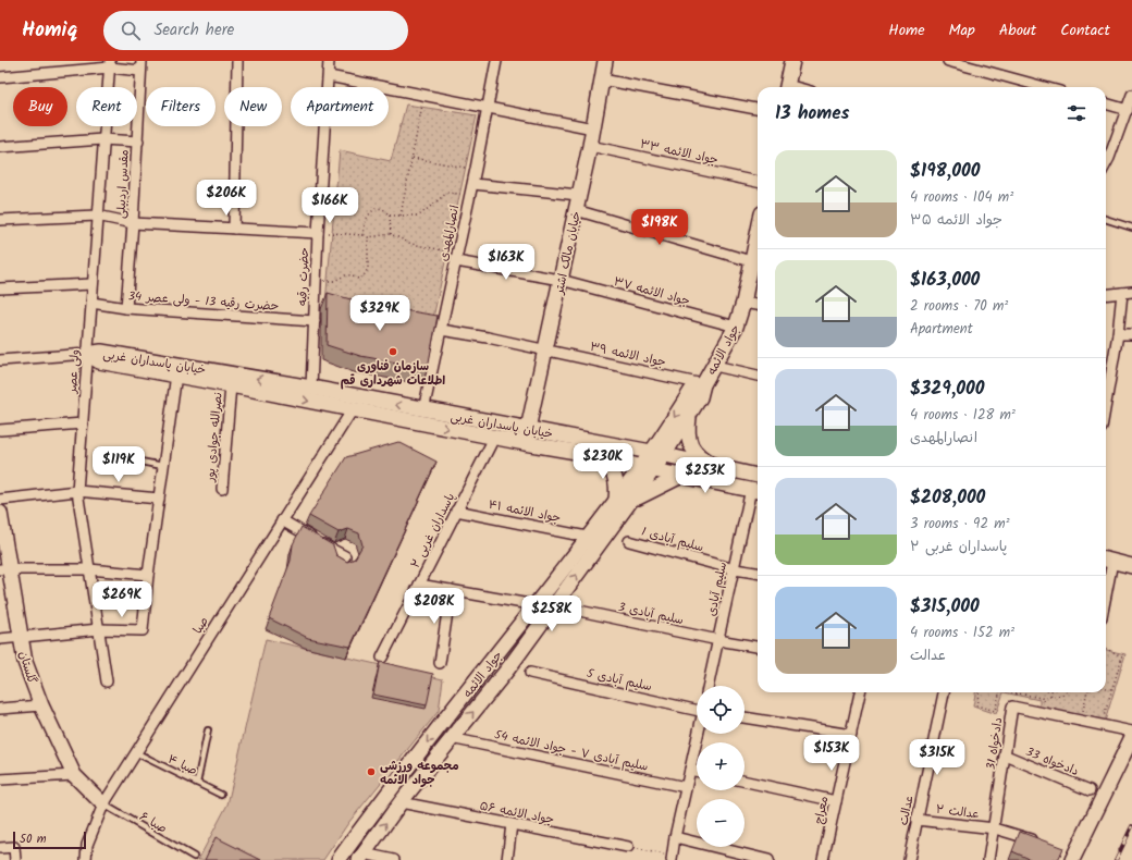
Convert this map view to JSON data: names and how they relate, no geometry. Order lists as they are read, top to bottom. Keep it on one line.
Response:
{"streets":{"street":["جواد الائمه ۳۳","مقدس اردبیلی","انصارالمهدی","خیابان مالک اشتر","حضرت رقیه","جواد الائمه ۳۷","حضرت رقیه 13 - ولی عصر 34","جواد الائمه","جواد الائمه ۳۹","خیابان پاسداران غربی","ولی عصر","نصرالله جوادی پور","جواد الائمه ۴۱","پاسداران غربی ۲","سلیم آبادی 1","سلیم آبادی","سلیم آبادی 3","صبا","گلستان","سلیم آبادی 5","دادخواه 31","سلیم آبادی ۷ - جواد الائمه 54","دادخواه 33","معراج","عدالت","عدالت ۲","جواد الائمه ۵۶"],"lane":["صبا ۴","صبا ۶"]},"crossings":[["جواد الائمه ۳۳","خیابان مالک اشتر"],["مقدس اردبیلی","حضرت رقیه 13 - ولی عصر 34"],["انصارالمهدی","جواد الائمه ۳۷"],["انصارالمهدی","جواد الائمه ۳۹"],["انصارالمهدی","خیابان پاسداران غربی"],["خیابان مالک اشتر","جواد الائمه ۳۷"],["خیابان مالک اشتر","جواد الائمه ۳۹"],["خیابان مالک اشتر","خیابان پاسداران غربی"],["حضرت رقیه","حضرت رقیه 13 - ولی عصر 34"],["حضرت رقیه","خیابان پاسداران غربی"],["جواد الائمه ۳۷","جواد الائمه"],["حضرت رقیه 13 - ولی عصر 34","ولی عصر"],["جواد الائمه","جواد الائمه ۳۹"],["جواد الائمه","خیابان پاسداران غربی"],["جواد الائمه","جواد الائمه ۴۱"],["جواد الائمه","سلیم آبادی ۷ - جواد الائمه 54"],["جواد الائمه","جواد الائمه ۵۶"],["خیابان پاسداران غربی","ولی عصر"],["خیابان پاسداران غربی","نصرالله جوادی پور"],["خیابان پاسداران غربی","پاسداران غربی ۲"],["خیابان پاسداران غربی","سلیم آبادی"],["خیابان پاسداران غربی","صبا"],["جواد الائمه ۴۱","پاسداران غربی ۲"],["سلیم آبادی 1","سلیم آبادی"],["سلیم آبادی","سلیم آبادی 3"],["صبا","گلستان"],["صبا","صبا ۴"],["صبا","صبا ۶"],["گلستان","صبا ۶"],["دادخواه 31","دادخواه 33"],["دادخواه 31","عدالت ۲"],["عدالت","عدالت ۲"]],"places":["سازمان فناوری اطلاعات شهرداری قم","مجموعه ورزشی جواد الائمه"],"scale_bar":"50 m","page":{"header":"Homiq","search":"Search here","nav":["Home","Map","About","Contact"],"chip":["Buy","Rent","Filters","New","Apartment"],"heading":"13 homes","list":[{"name":"$198,000","note":"4 rooms · 104 m² · جواد الائمه ۳۵"},{"name":"$163,000","note":"2 rooms · 70 m² · Apartment"},{"name":"$329,000","note":"4 rooms · 128 m² · انصارالمهدی"},{"name":"$208,000","note":"3 rooms · 92 m² · پاسداران غربی ۲"},{"name":"$315,000","note":"4 rooms · 152 m² · عدالت"}],"price":["$206K","$166K","$198K","$163K","$329K","$230K","$119K","$253K","$269K","$208K","$258K","$153K","$315K"],"map_buttons":["+","−"],"scale":"50 m"}}
